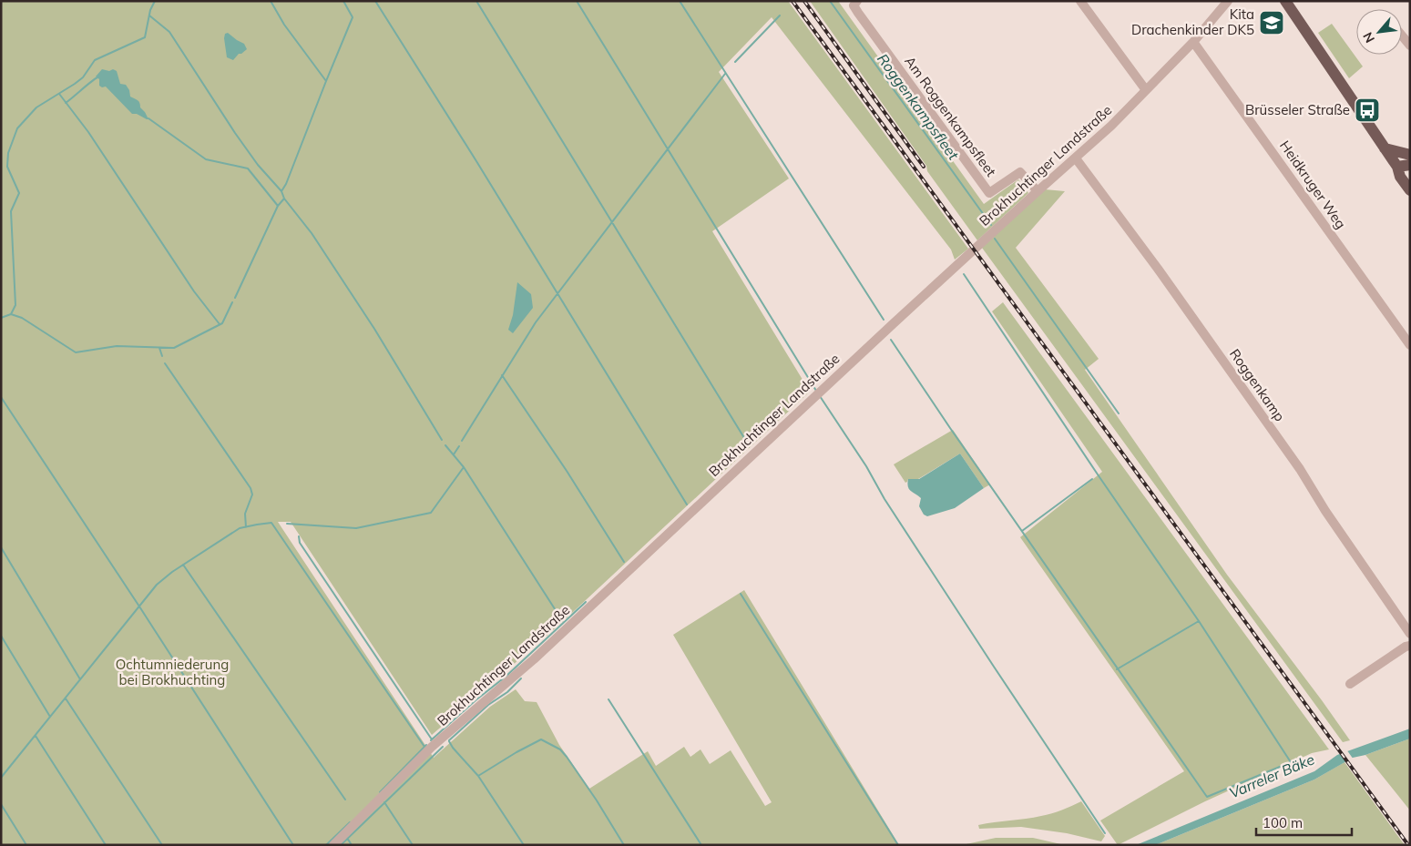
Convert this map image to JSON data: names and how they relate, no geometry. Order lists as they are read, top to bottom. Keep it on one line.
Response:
{"streets":{"street":["Am Roggenkampsfleet","Brokhuchtinger Landstraße","Heidkruger Weg","Roggenkamp"]},"crossings":[["Am Roggenkampsfleet","Brokhuchtinger Landstraße"],["Brokhuchtinger Landstraße","Heidkruger Weg"],["Brokhuchtinger Landstraße","Roggenkamp"]],"water":["Roggenkampsfleet","Varreler Bäke"],"parks":["Ochtumniederung bei Brokhuchting"],"places":{"school or university":["Kita Drachenkinder DK5"],"bus stop":["Brüsseler Straße"]},"scale_bar":"100 m","north":"bottom left"}
